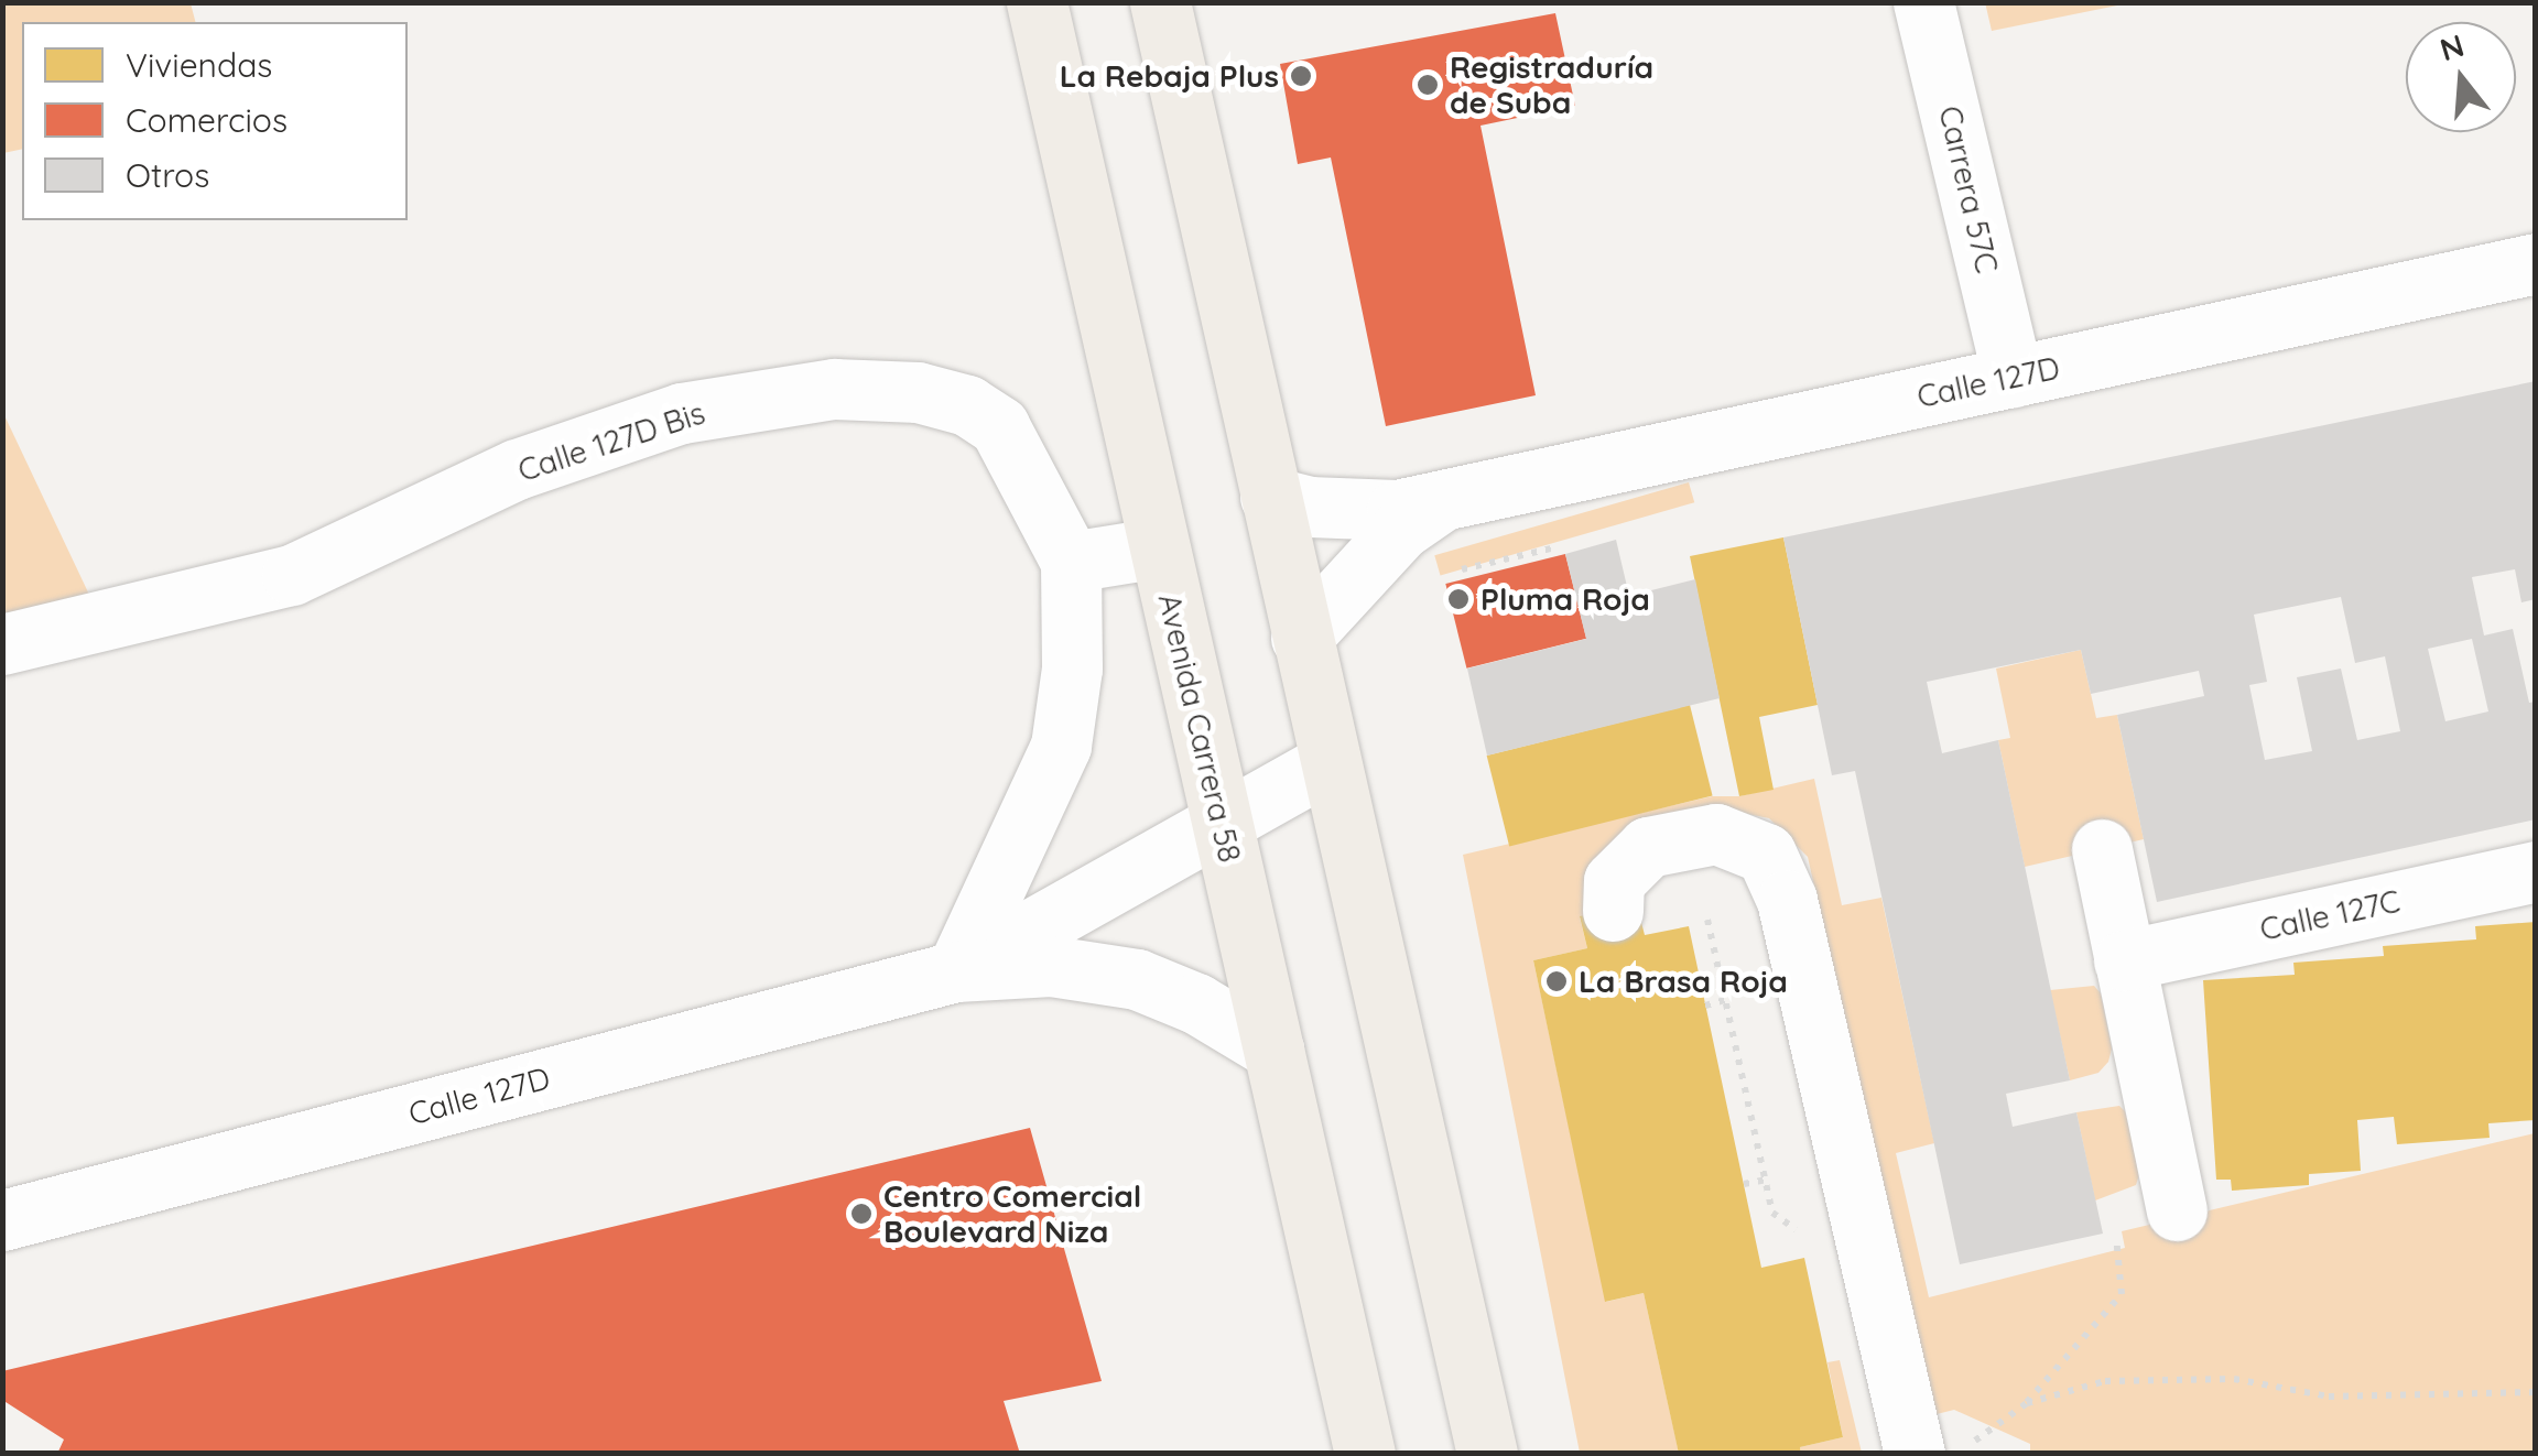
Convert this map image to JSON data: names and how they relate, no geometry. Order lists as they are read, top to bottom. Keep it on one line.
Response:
{"streets":{"main road":["Avenida Carrera 58"],"street":["Carrera 57C","Calle 127D","Calle 127D Bis","Calle 127C"]},"crossings":[["Carrera 57C","Calle 127D"],["Calle 127D","Avenida Carrera 58"]],"places":["La Rebaja Plus","Registraduría de Suba","Pluma Roja","La Brasa Roja","Centro Comercial Boulevard Niza"],"legend":["Viviendas","Comercios","Otros"],"north":"top"}
